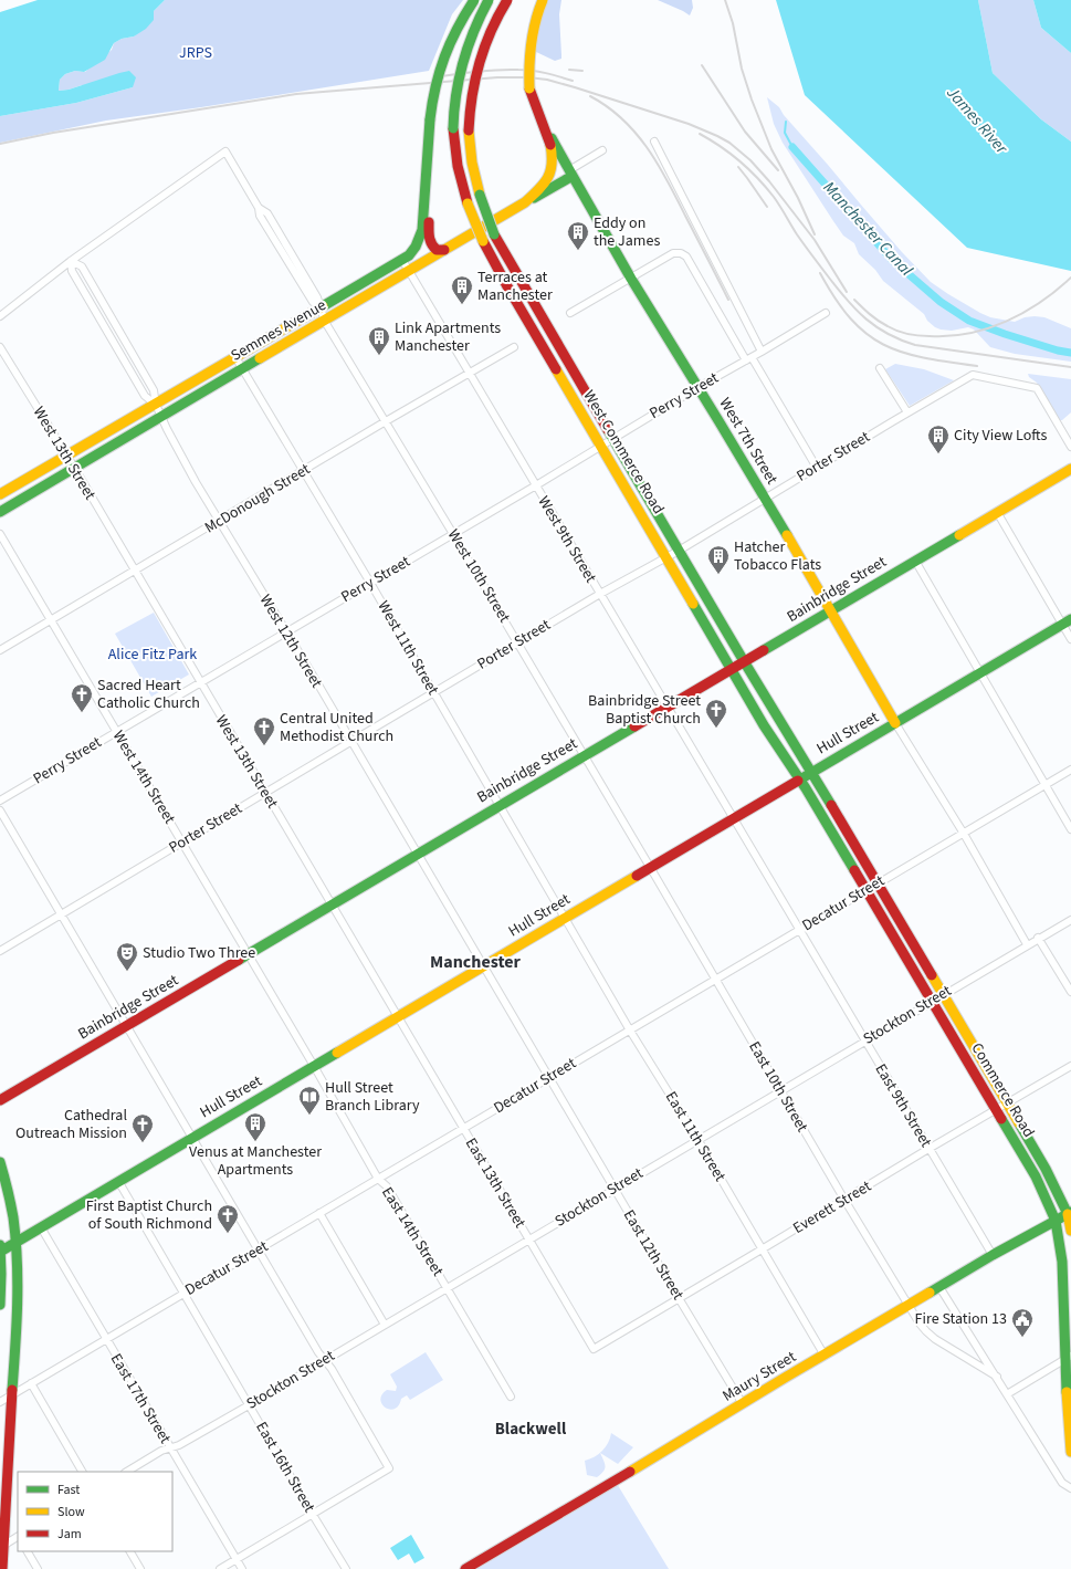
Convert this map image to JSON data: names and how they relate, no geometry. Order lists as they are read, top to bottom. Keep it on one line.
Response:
{"streets":{"main road":["Semmes Avenue","West 7th Street","West Commerce Road","Bainbridge Street","Hull Street","Commerce Road","Maury Street"],"street":["Perry Street","West 13th Street","Porter Street","McDonough Street","West 9th Street","West 10th Street","West 12th Street","West 11th Street","West 14th Street","Decatur Street","Stockton Street","East 10th Street","East 9th Street","East 11th Street","East 13th Street","Everett Street","East 14th Street","East 12th Street","East 17th Street","East 16th Street"]},"crossings":[["Semmes Avenue","West 7th Street"],["Semmes Avenue","West 13th Street"],["Semmes Avenue","West 9th Street"],["Semmes Avenue","West 10th Street"],["Semmes Avenue","West 12th Street"],["Semmes Avenue","West 11th Street"],["Perry Street","West 7th Street"],["Perry Street","West Commerce Road"],["Perry Street","West 13th Street"],["Perry Street","West 9th Street"],["Perry Street","West 10th Street"],["Perry Street","West 12th Street"],["Perry Street","West 11th Street"],["Perry Street","West 14th Street"],["West 7th Street","Porter Street"],["West 7th Street","Bainbridge Street"],["West 7th Street","Hull Street"],["West Commerce Road","Porter Street"],["West Commerce Road","Bainbridge Street"],["West Commerce Road","Hull Street"],["West Commerce Road","Commerce Road"],["West 13th Street","Porter Street"],["West 13th Street","McDonough Street"],["West 13th Street","Bainbridge Street"],["West 13th Street","Hull Street"],["West 13th Street","East 13th Street"],["Porter Street","West 9th Street"],["Porter Street","West 10th Street"],["Porter Street","West 12th Street"],["Porter Street","West 11th Street"],["Porter Street","West 14th Street"],["McDonough Street","West 9th Street"],["McDonough Street","West 10th Street"],["McDonough Street","West 12th Street"],["McDonough Street","West 11th Street"],["McDonough Street","West 14th Street"],["West 9th Street","Bainbridge Street"],["West 9th Street","Hull Street"],["West 9th Street","East 9th Street"],["West 10th Street","Bainbridge Street"],["West 10th Street","West 12th Street"],["West 10th Street","Hull Street"],["West 10th Street","East 10th Street"],["Bainbridge Street","West 12th Street"],["Bainbridge Street","West 11th Street"],["Bainbridge Street","West 14th Street"],["West 12th Street","Hull Street"],["West 12th Street","East 12th Street"],["West 11th Street","Hull Street"],["West 11th Street","East 11th Street"],["Hull Street","West 14th Street"],["Hull Street","East 10th Street"],["Hull Street","Commerce Road"],["Hull Street","East 9th Street"],["Hull Street","East 11th Street"],["Hull Street","East 13th Street"],["Hull Street","East 14th Street"],["Hull Street","East 12th Street"],["Hull Street","East 17th Street"],["Hull Street","East 16th Street"],["West 14th Street","East 14th Street"],["Decatur Street","East 10th Street"],["Decatur Street","Commerce Road"],["Decatur Street","East 9th Street"],["Decatur Street","East 11th Street"],["Decatur Street","East 13th Street"],["Decatur Street","East 14th Street"],["Decatur Street","East 12th Street"],["Decatur Street","East 17th Street"],["Decatur Street","East 16th Street"],["Stockton Street","East 10th Street"],["Stockton Street","Commerce Road"],["Stockton Street","East 9th Street"],["Stockton Street","East 11th Street"],["Stockton Street","East 13th Street"],["Stockton Street","East 14th Street"],["Stockton Street","East 12th Street"],["Stockton Street","East 17th Street"],["Stockton Street","East 16th Street"],["East 10th Street","Everett Street"],["East 10th Street","Maury Street"],["Commerce Road","Everett Street"],["Commerce Road","Maury Street"],["East 9th Street","Everett Street"],["East 9th Street","Maury Street"],["East 11th Street","Everett Street"],["East 11th Street","Maury Street"],["East 13th Street","Everett Street"],["Everett Street","East 12th Street"],["East 12th Street","Maury Street"]],"districts":["Manchester","Blackwell"],"water":["James River","Manchester Canal"],"parks":["JRPS","Alice Fitz Park"],"places":{"building":["Eddy on the James","Terraces at Manchester","Link Apartments Manchester","City View Lofts","Hatcher Tobacco Flats","Venus at Manchester Apartments"],"church":["Sacred Heart Catholic Church","Bainbridge Street Baptist Church","Central United Methodist Church","Cathedral Outreach Mission","First Baptist Church of South Richmond"],"theatre":["Studio Two Three"],"library":["Hull Street Branch Library"],"public building":["Fire Station 13"]},"legend":["Fast","Slow","Jam"]}
